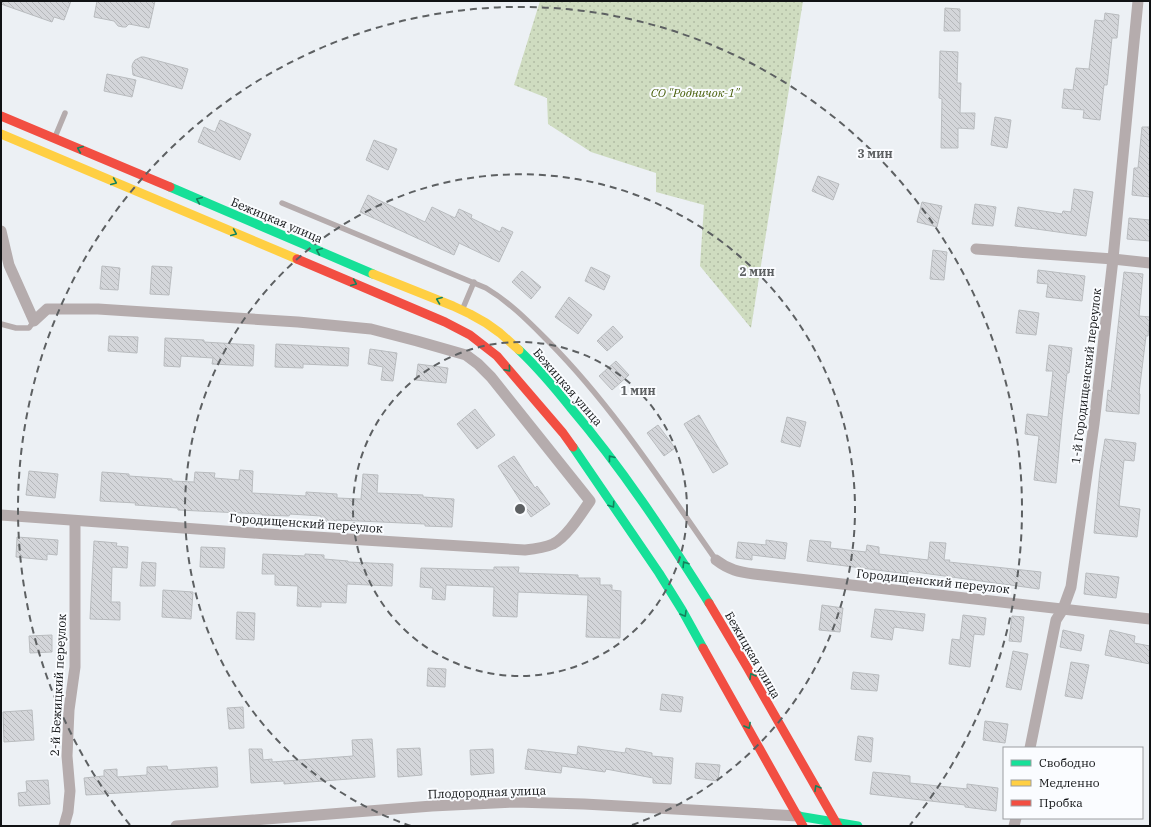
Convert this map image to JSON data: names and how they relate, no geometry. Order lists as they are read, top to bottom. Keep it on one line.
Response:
{"streets":{"main road":["Бежицкая улица"],"street":["1-й Городищенский переулок","Городищенский переулок","2-й Бежицкий переулок","Плодородная улица"]},"crossings":[["1-й Городищенский переулок","Городищенский переулок"],["Городищенский переулок","2-й Бежицкий переулок"]],"parks":["СО \"Родничок-1\""],"legend":["Свободно","Медленно","Пробка"],"rings":["3 мин","2 мин","1 мин"]}
